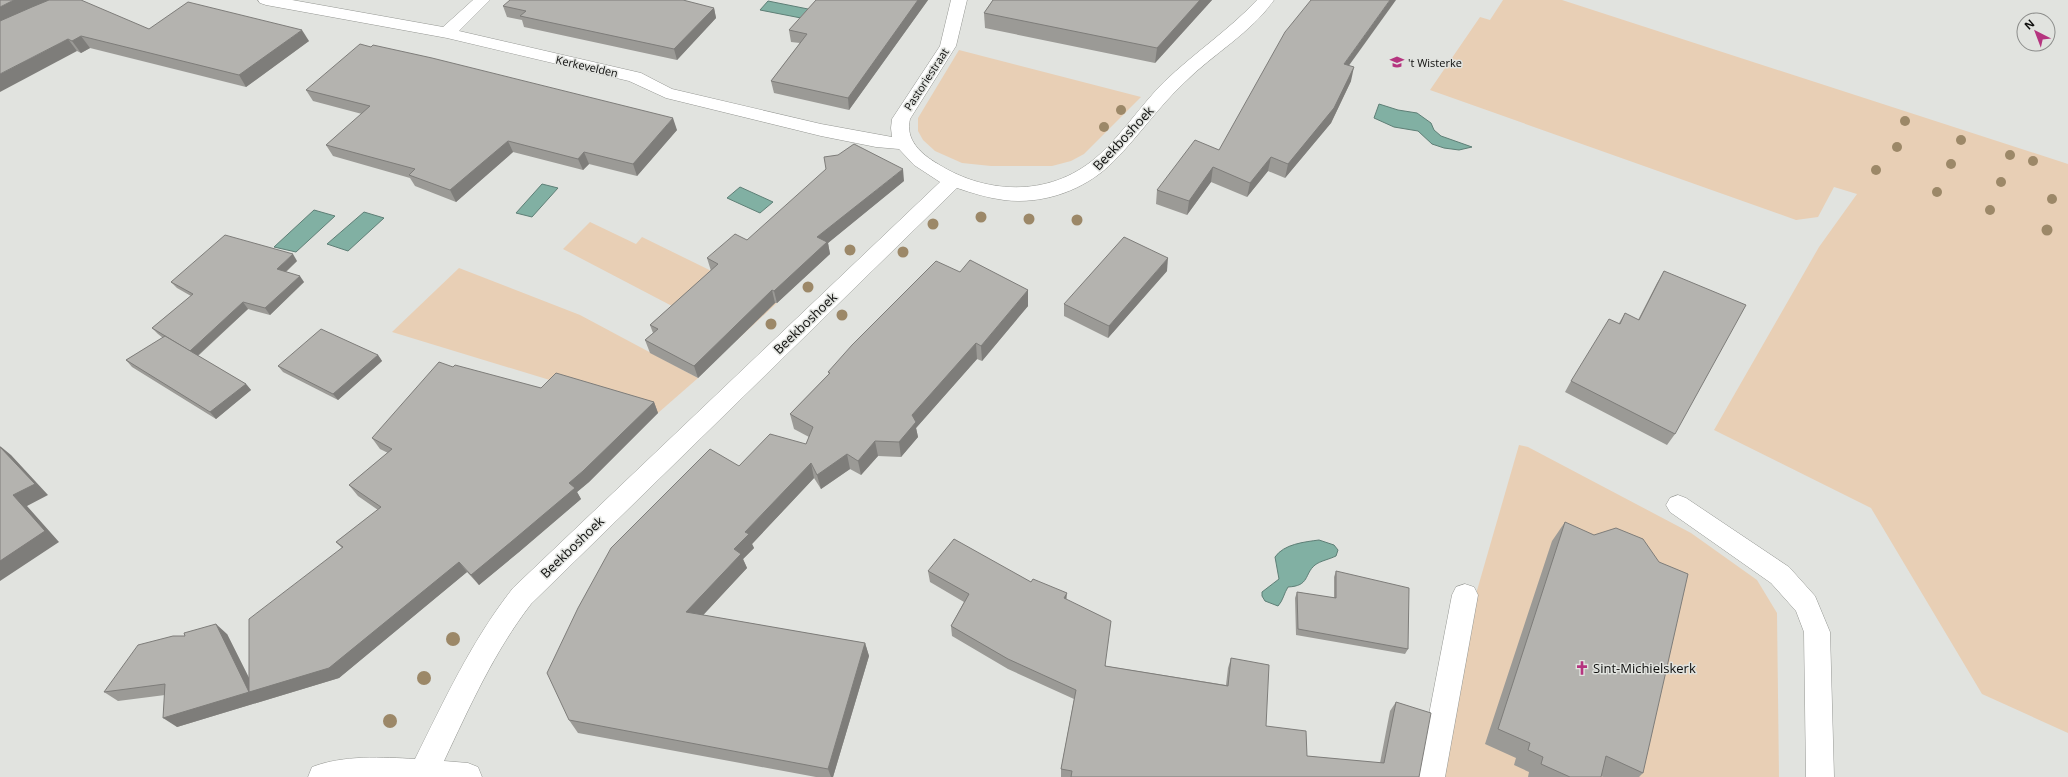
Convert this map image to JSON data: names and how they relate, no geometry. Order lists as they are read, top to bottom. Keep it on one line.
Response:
{"streets":{"street":["Kerkevelden","Pastoriestraat","Beekboshoek"]},"crossings":[["Kerkevelden","Pastoriestraat"]],"places":{"school or university":["'t Wisterke"],"church":["Sint-Michielskerk"]},"north":"top left"}
